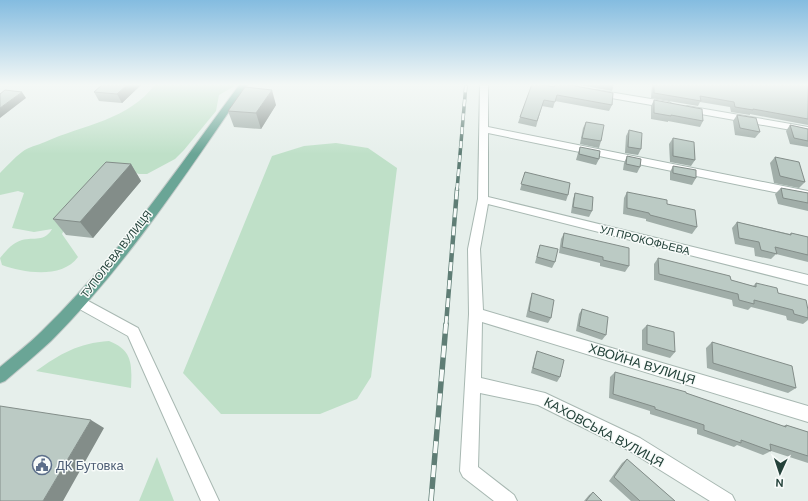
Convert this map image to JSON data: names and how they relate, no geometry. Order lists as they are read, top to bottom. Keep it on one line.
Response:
{"streets":{"main road":["ТУПОЛЄВА ВУЛИЦЯ"],"street":["УЛ ПРОКОФЬЕВА","ХВОЙНА ВУЛИЦЯ","КАХОВСЬКА ВУЛИЦЯ"]},"places":{"public building":["ДК Бутовка"]},"north":"bottom"}
